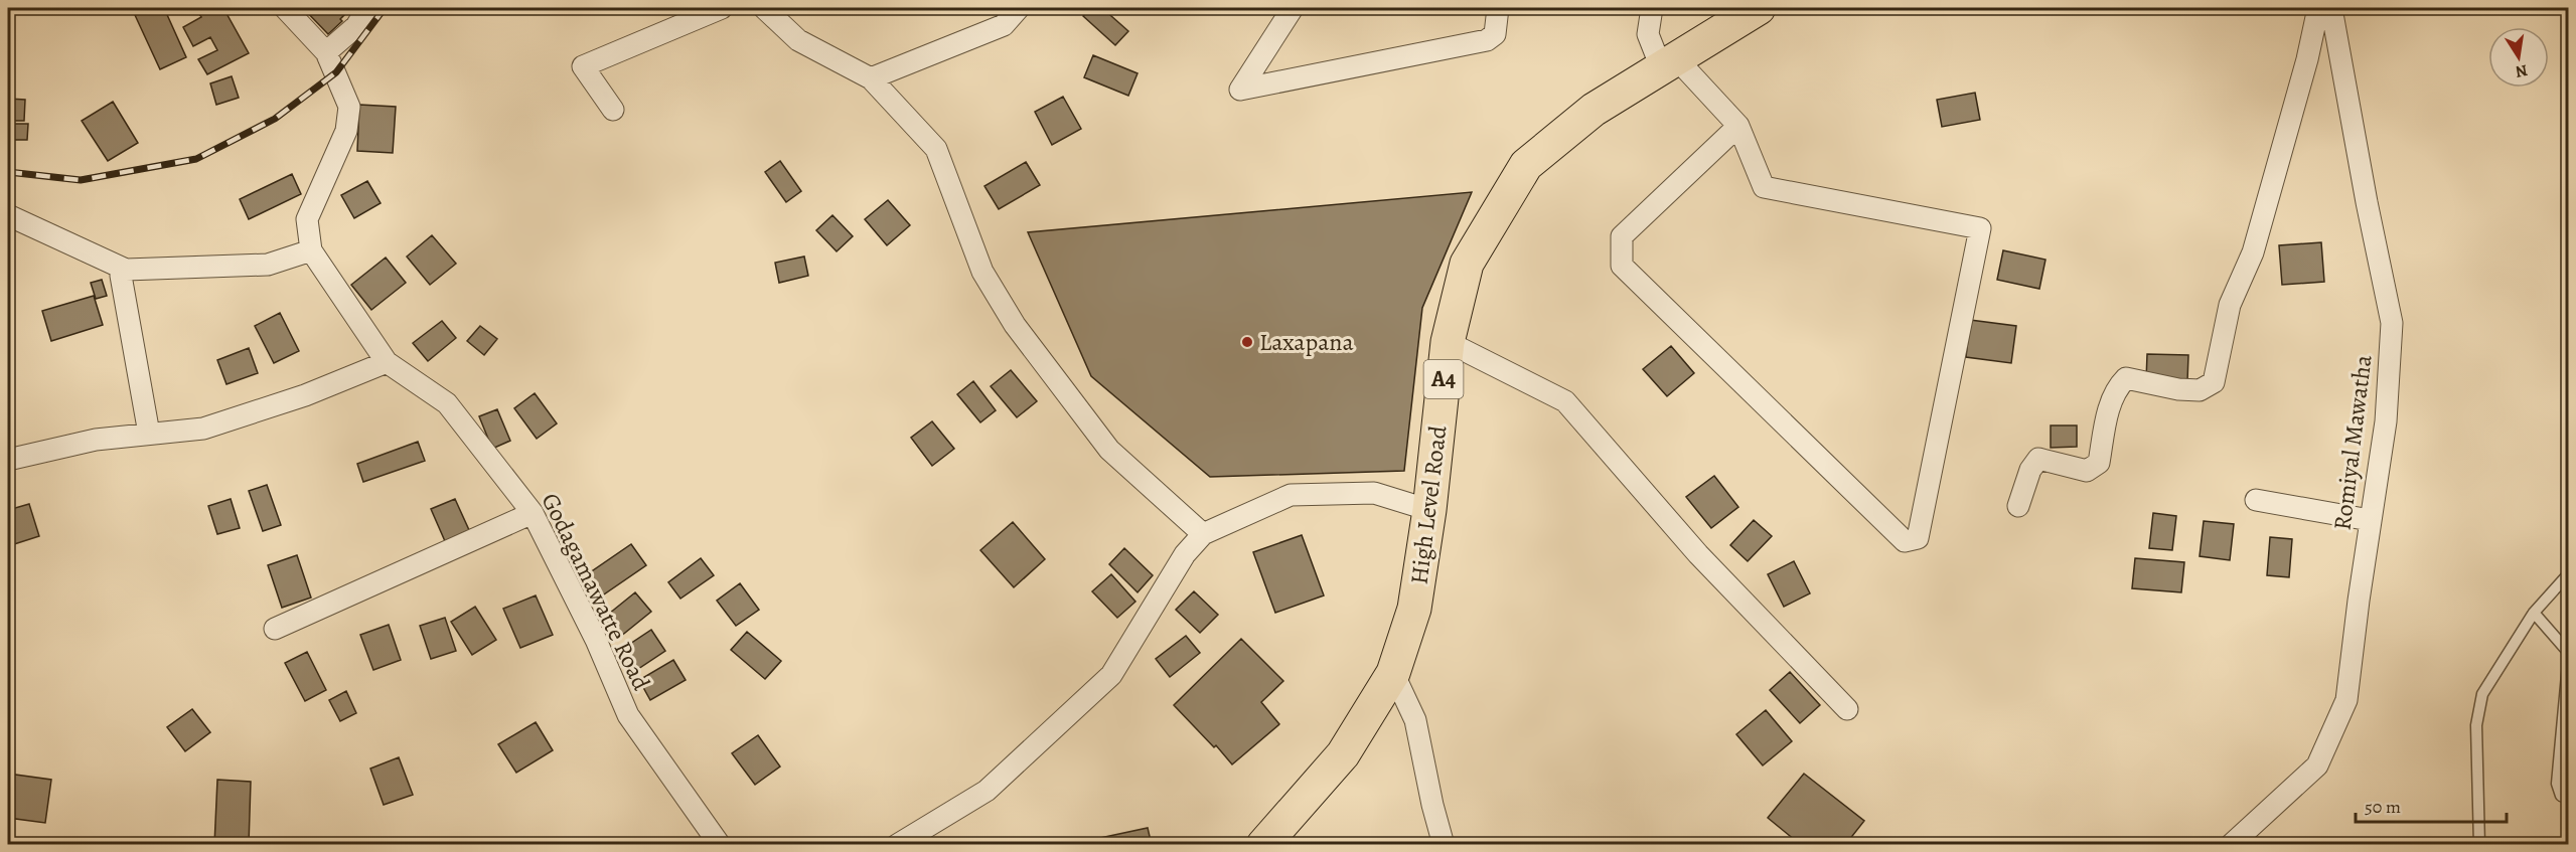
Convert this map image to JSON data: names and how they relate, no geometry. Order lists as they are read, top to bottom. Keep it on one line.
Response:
{"streets":{"highway":["A4","High Level Road"],"street":["Romiyal Mawatha","Godagamawatte Road"]},"places":["Laxapana"],"scale_bar":"50 m","north":"bottom"}
